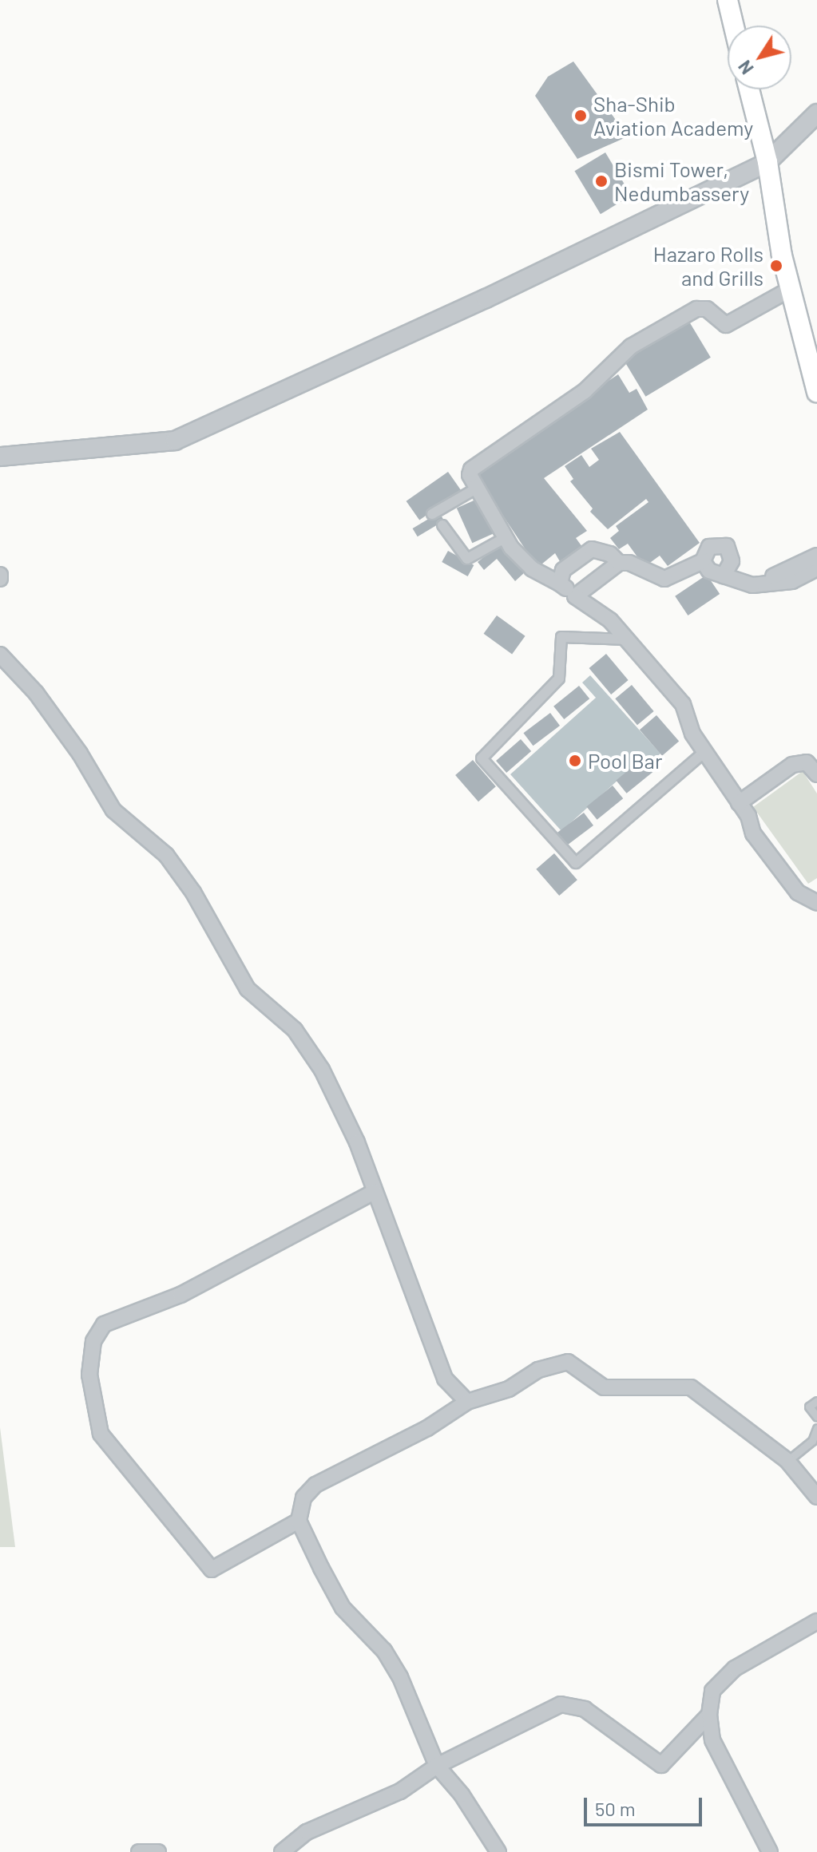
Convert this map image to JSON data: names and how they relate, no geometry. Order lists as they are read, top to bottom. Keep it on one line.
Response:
{"places":["Sha-Shib Aviation Academy","Bismi Tower, Nedumbassery","Hazaro Rolls and Grills","Pool Bar"],"scale_bar":"50 m","north":"bottom left"}
